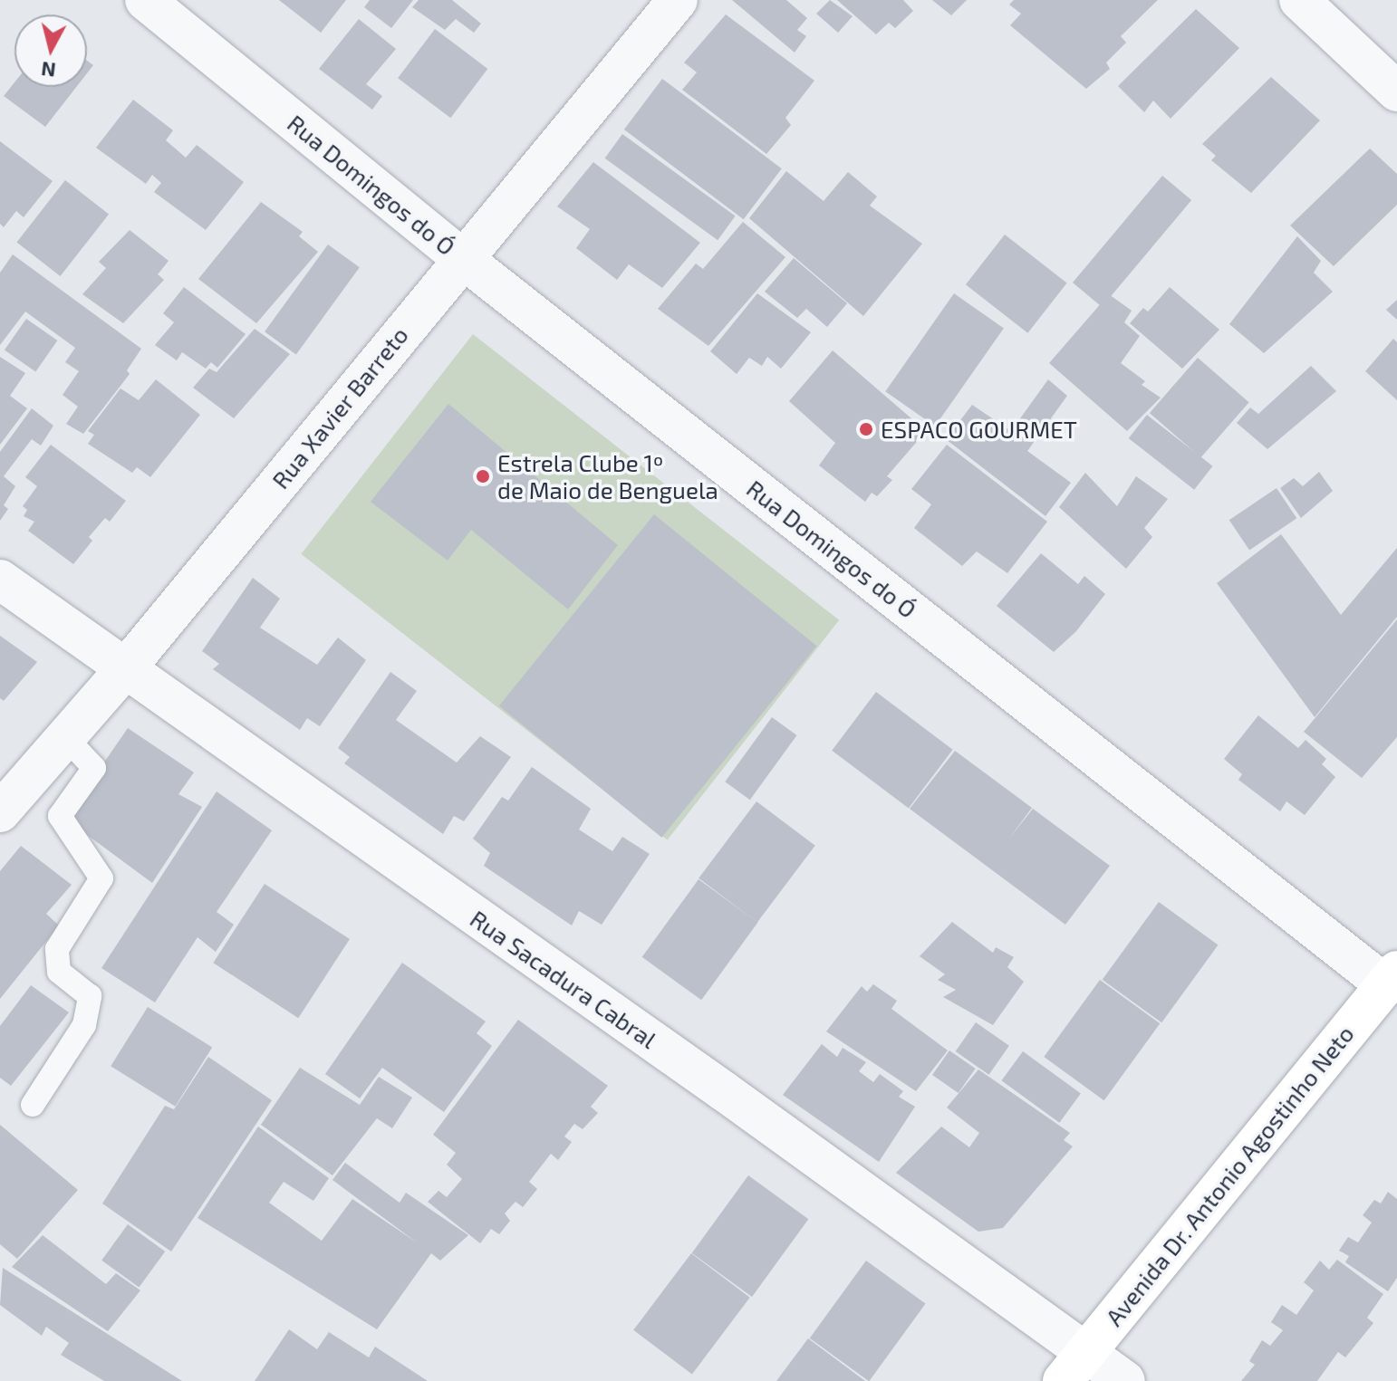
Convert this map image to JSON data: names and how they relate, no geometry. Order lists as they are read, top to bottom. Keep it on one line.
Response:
{"streets":{"street":["Rua Domingos do Ó","Rua Xavier Barreto","Rua Sacadura Cabral","Avenida Dr. Antonio Agostinho Neto"]},"crossings":[["Rua Domingos do Ó","Rua Xavier Barreto"],["Rua Domingos do Ó","Avenida Dr. Antonio Agostinho Neto"],["Rua Xavier Barreto","Rua Sacadura Cabral"],["Rua Sacadura Cabral","Avenida Dr. Antonio Agostinho Neto"]],"places":["ESPACO GOURMET","Estrela Clube 1º de Maio de Benguela"],"north":"bottom"}
